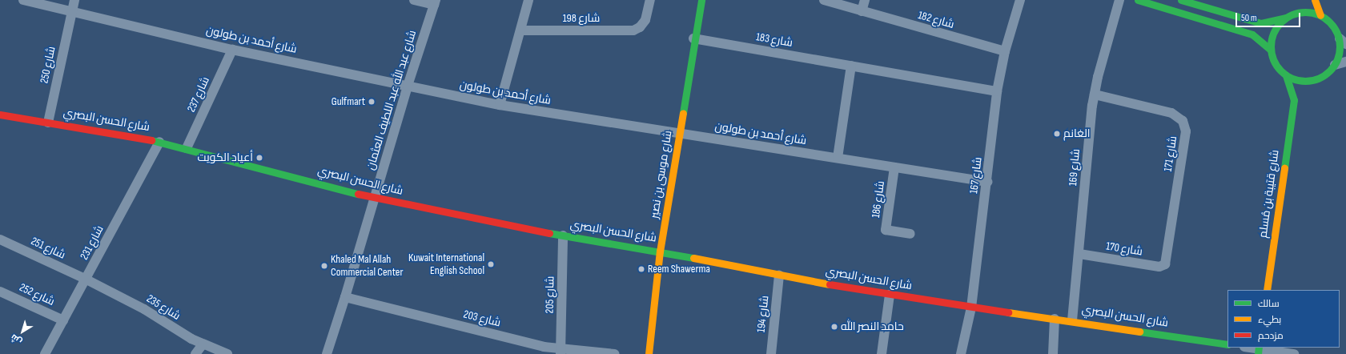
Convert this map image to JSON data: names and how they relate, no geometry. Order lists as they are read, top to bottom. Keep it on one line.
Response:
{"streets":{"street":["شارع 198","شارع 182","شارع أحمد بن طولون","شارع 183","شارع 250","شارع 237","شارع عبد الله عبد اللطيف العثمان","شارع الحسن البصري","شارع 171","شارع 169","شارع موسى بن نصير","شارع 167","شارع قتيبة بن مُسلم","شارع 186","شارع 231","شارع 251","شارع 170","شارع 252","شارع 205","شارع 235","شارع 194","شارع 203"]},"crossings":[["شارع 182","شارع 167"],["شارع أحمد بن طولون","شارع 250"],["شارع أحمد بن طولون","شارع 237"],["شارع أحمد بن طولون","شارع عبد الله عبد اللطيف العثمان"],["شارع أحمد بن طولون","شارع موسى بن نصير"],["شارع أحمد بن طولون","شارع 167"],["شارع أحمد بن طولون","شارع 186"],["شارع 183","شارع موسى بن نصير"],["شارع 183","شارع 167"],["شارع 250","شارع الحسن البصري"],["شارع 237","شارع الحسن البصري"],["شارع عبد الله عبد اللطيف العثمان","شارع الحسن البصري"],["شارع عبد الله عبد اللطيف العثمان","شارع 203"],["شارع الحسن البصري","شارع 169"],["شارع الحسن البصري","شارع موسى بن نصير"],["شارع الحسن البصري","شارع 167"],["شارع الحسن البصري","شارع 231"],["شارع الحسن البصري","شارع 205"],["شارع الحسن البصري","شارع 194"],["شارع 171","شارع 169"],["شارع 171","شارع 170"],["شارع 169","شارع 170"],["شارع 231","شارع 251"],["شارع 231","شارع 252"],["شارع 231","شارع 235"],["شارع 251","شارع 235"],["شارع 205","شارع 203"]],"places":["Gulfmart","الغانم","أعياد الكويت","Kuwait International English School","Khaled Mal Allah Commercial Center","Reem Shawerma","حامد النصر الله"],"legend":["سالك","بطيء","مزدحم"],"scale_bar":"50 m","north":"bottom left"}
